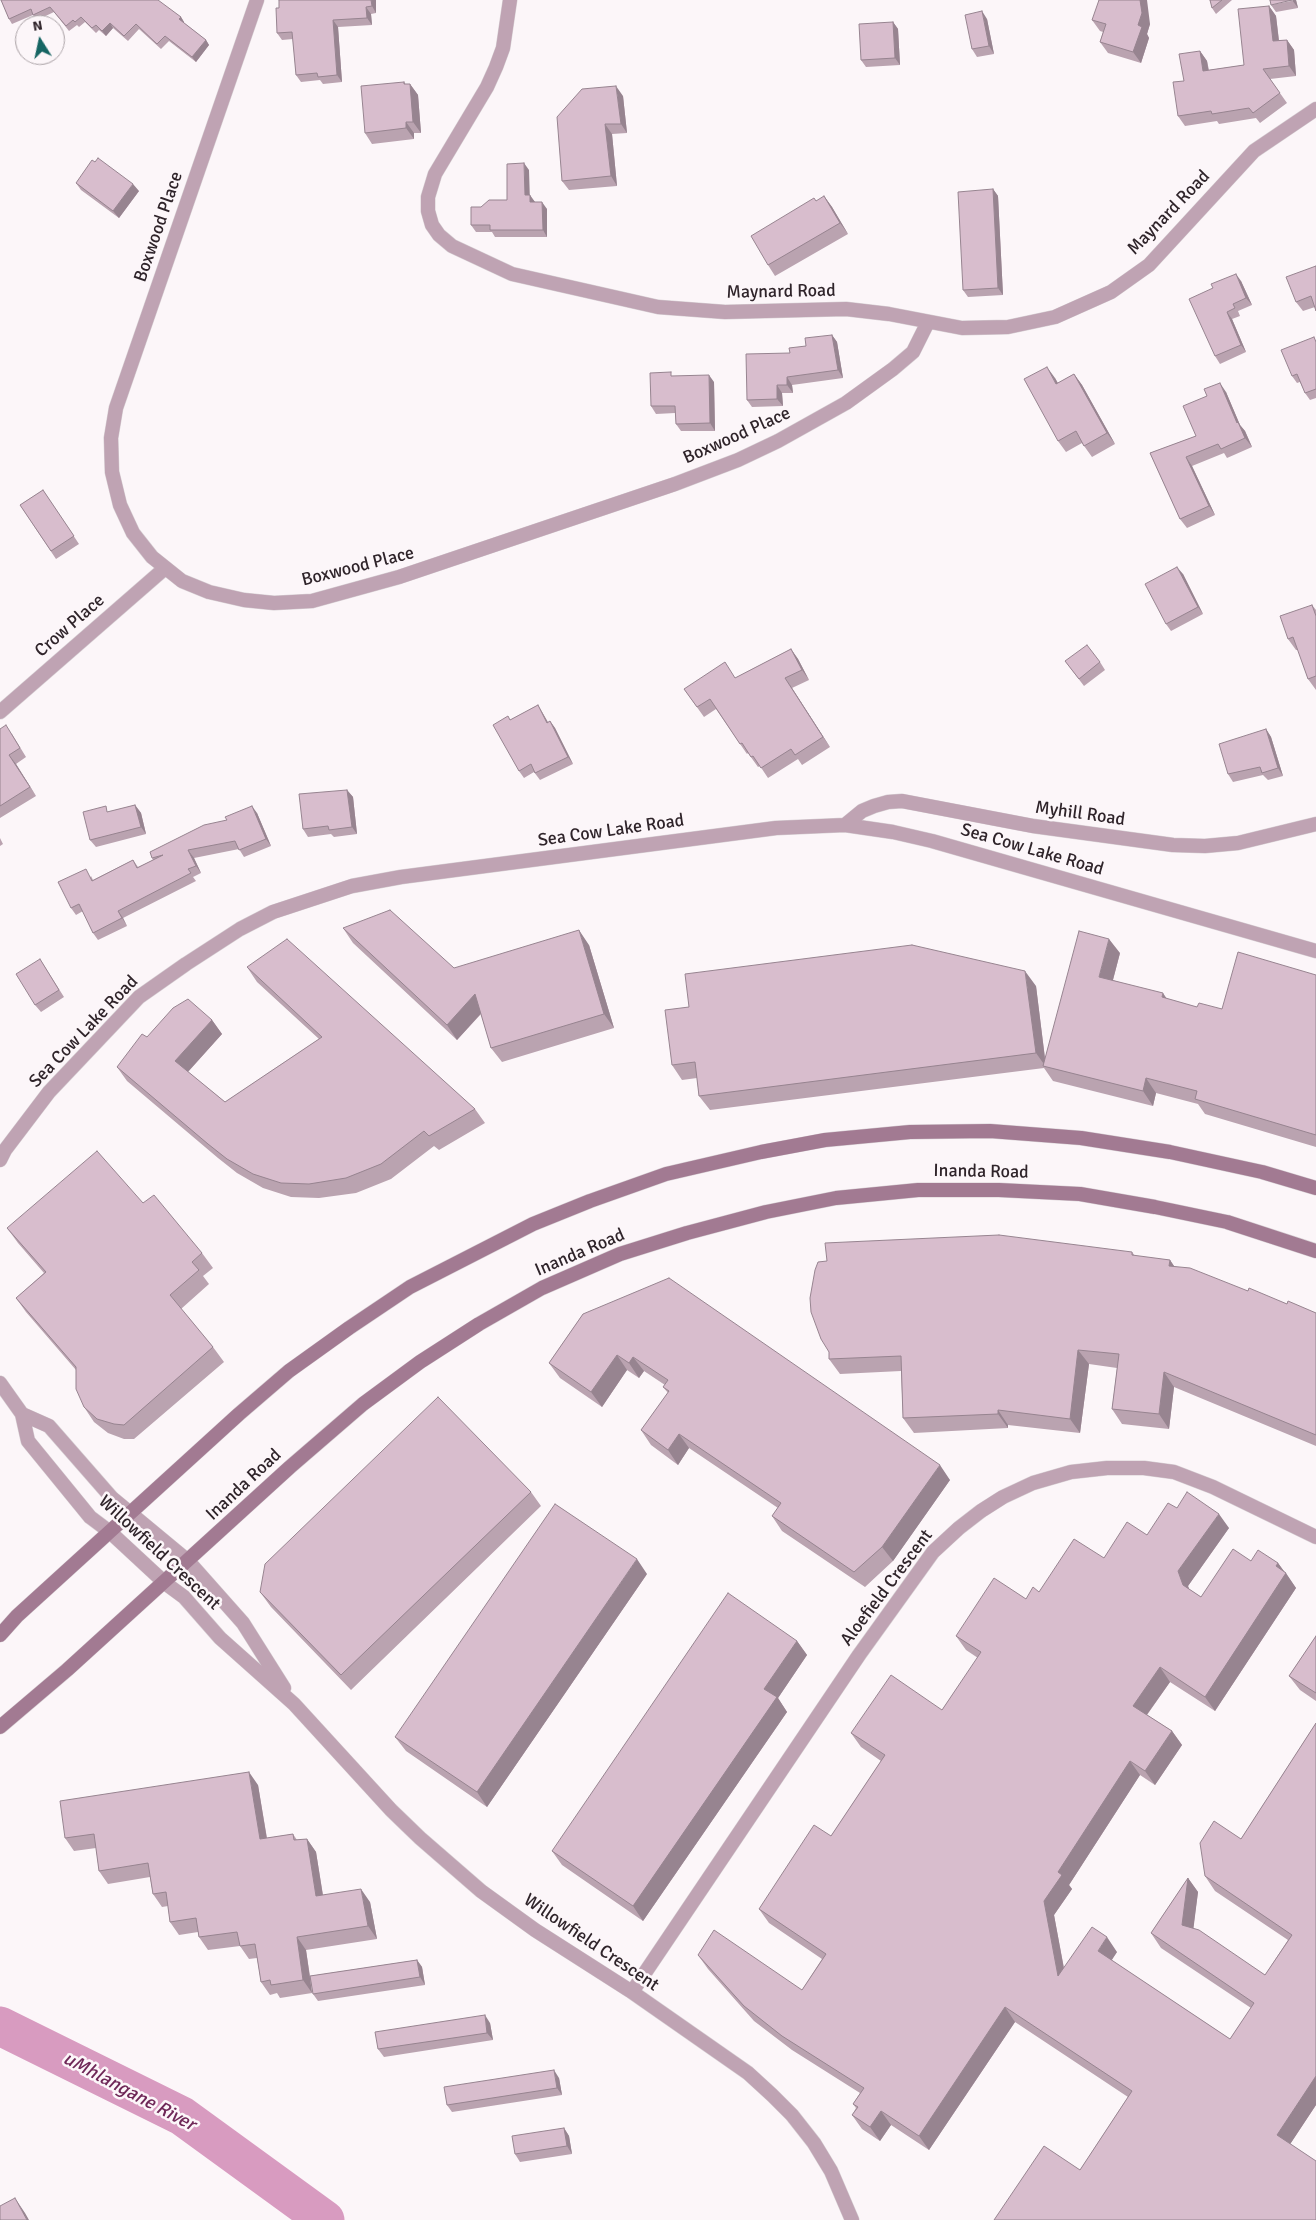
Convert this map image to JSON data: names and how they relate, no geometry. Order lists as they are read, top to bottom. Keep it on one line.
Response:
{"streets":{"main road":["Inanda Road"],"street":["Maynard Road","Boxwood Place","Crow Place","Myhill Road","Sea Cow Lake Road","Willowfield Crescent","Aloefield Crescent"]},"crossings":[["Maynard Road","Boxwood Place"],["Boxwood Place","Crow Place"],["Myhill Road","Sea Cow Lake Road"],["Inanda Road","Willowfield Crescent"],["Willowfield Crescent","Aloefield Crescent"]],"water":["uMhlangane River"],"north":"top"}
